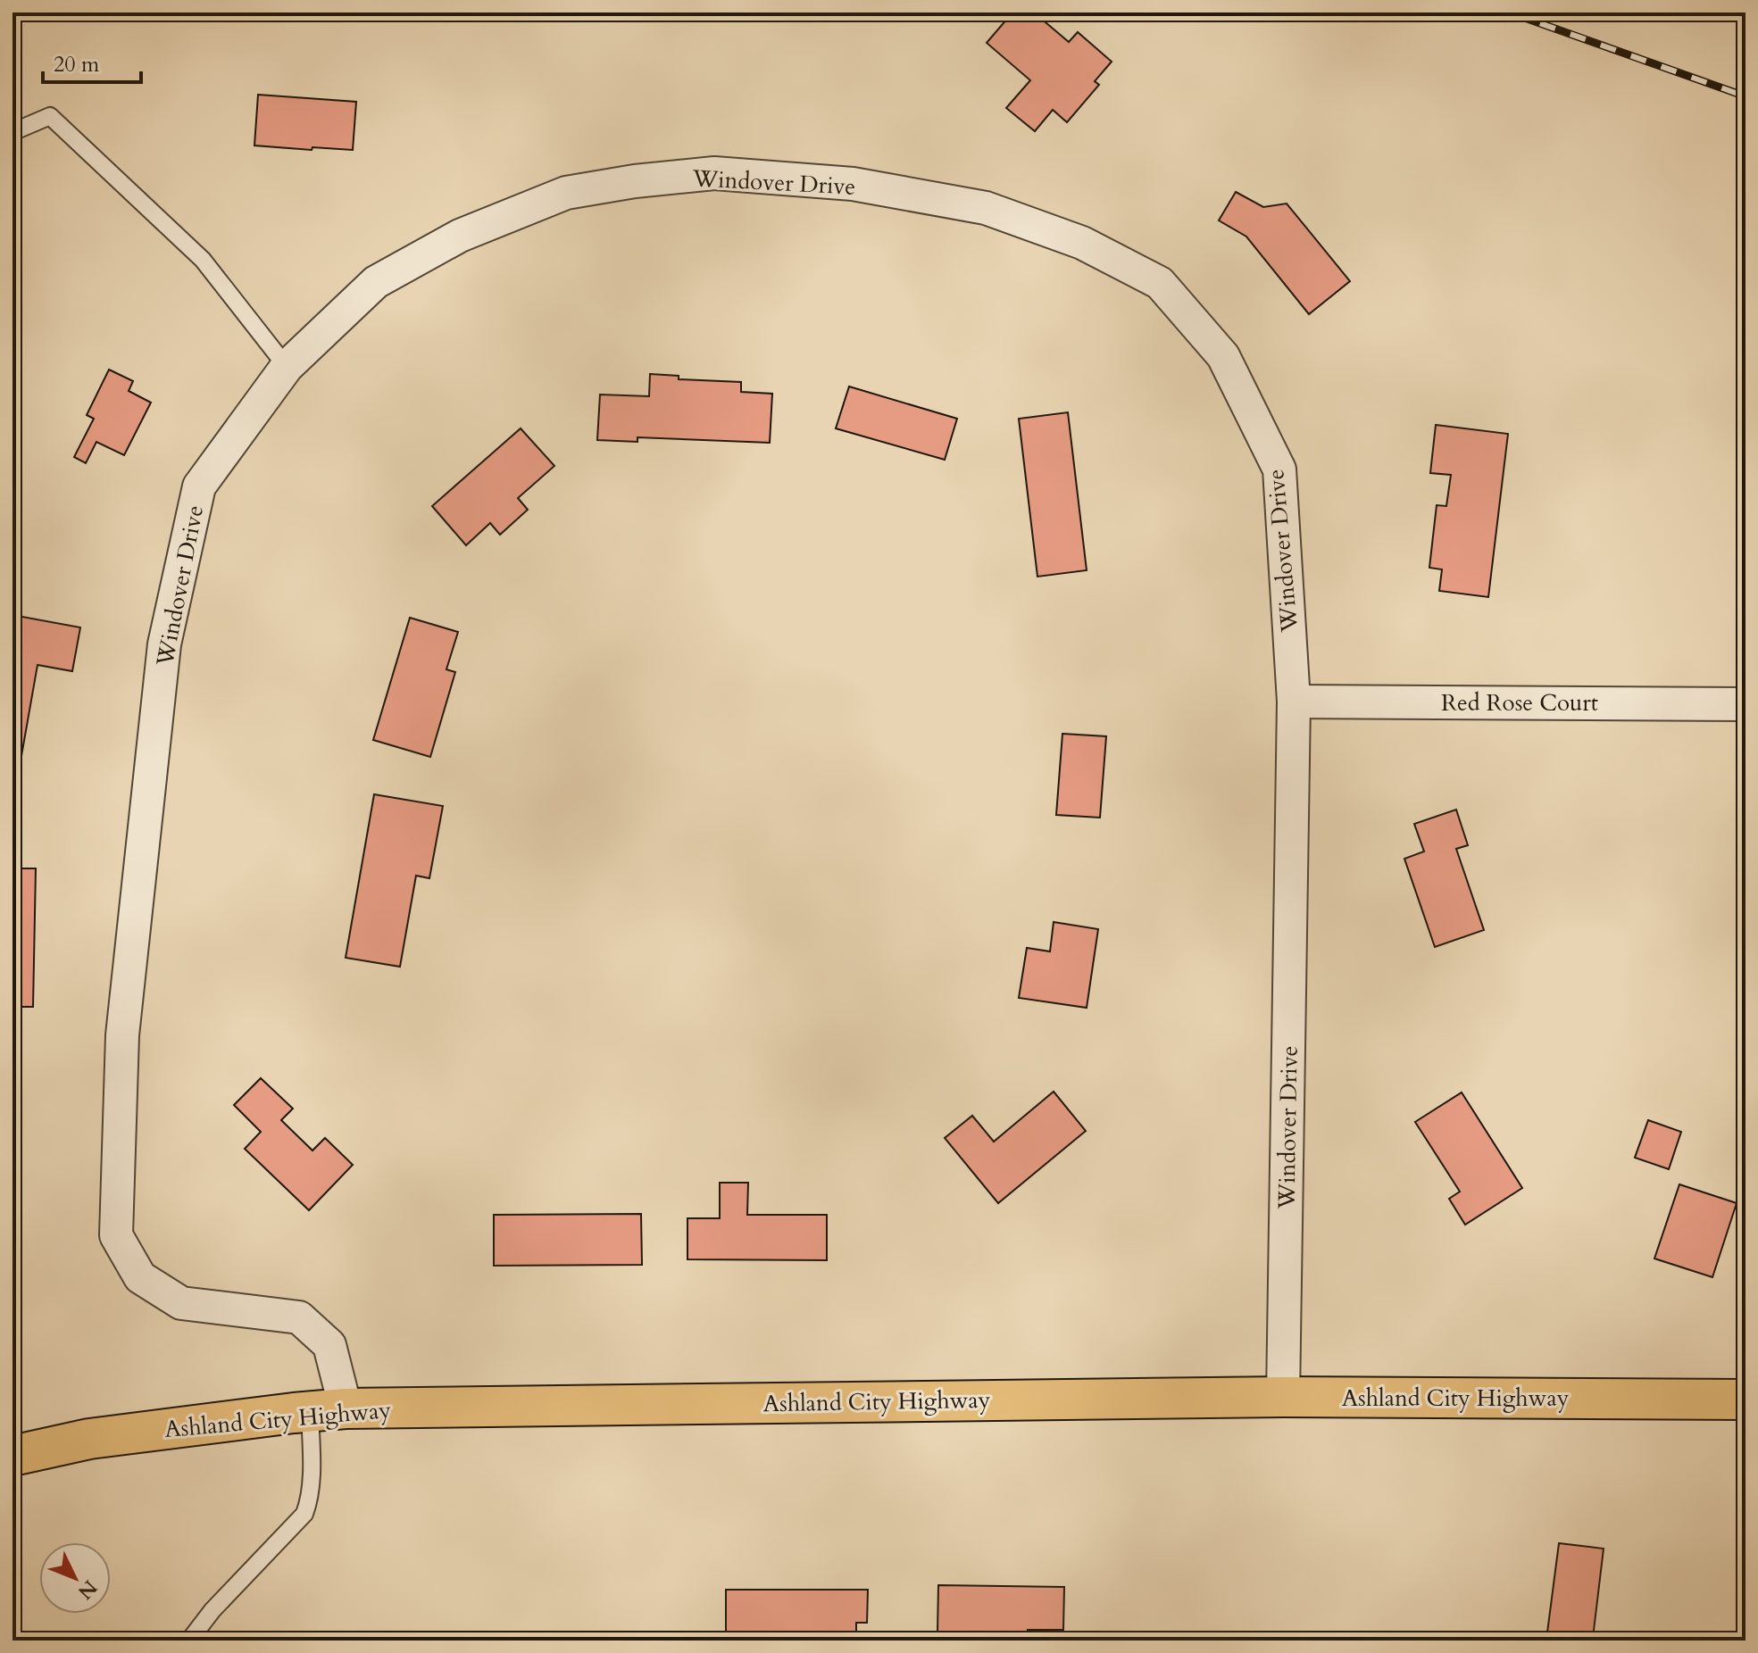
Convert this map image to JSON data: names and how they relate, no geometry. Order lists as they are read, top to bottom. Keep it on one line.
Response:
{"streets":{"main road":["Ashland City Highway"],"street":["Windover Drive","Red Rose Court"]},"crossings":[["Windover Drive","Red Rose Court"],["Windover Drive","Ashland City Highway"]],"scale_bar":"20 m","north":"bottom right"}
